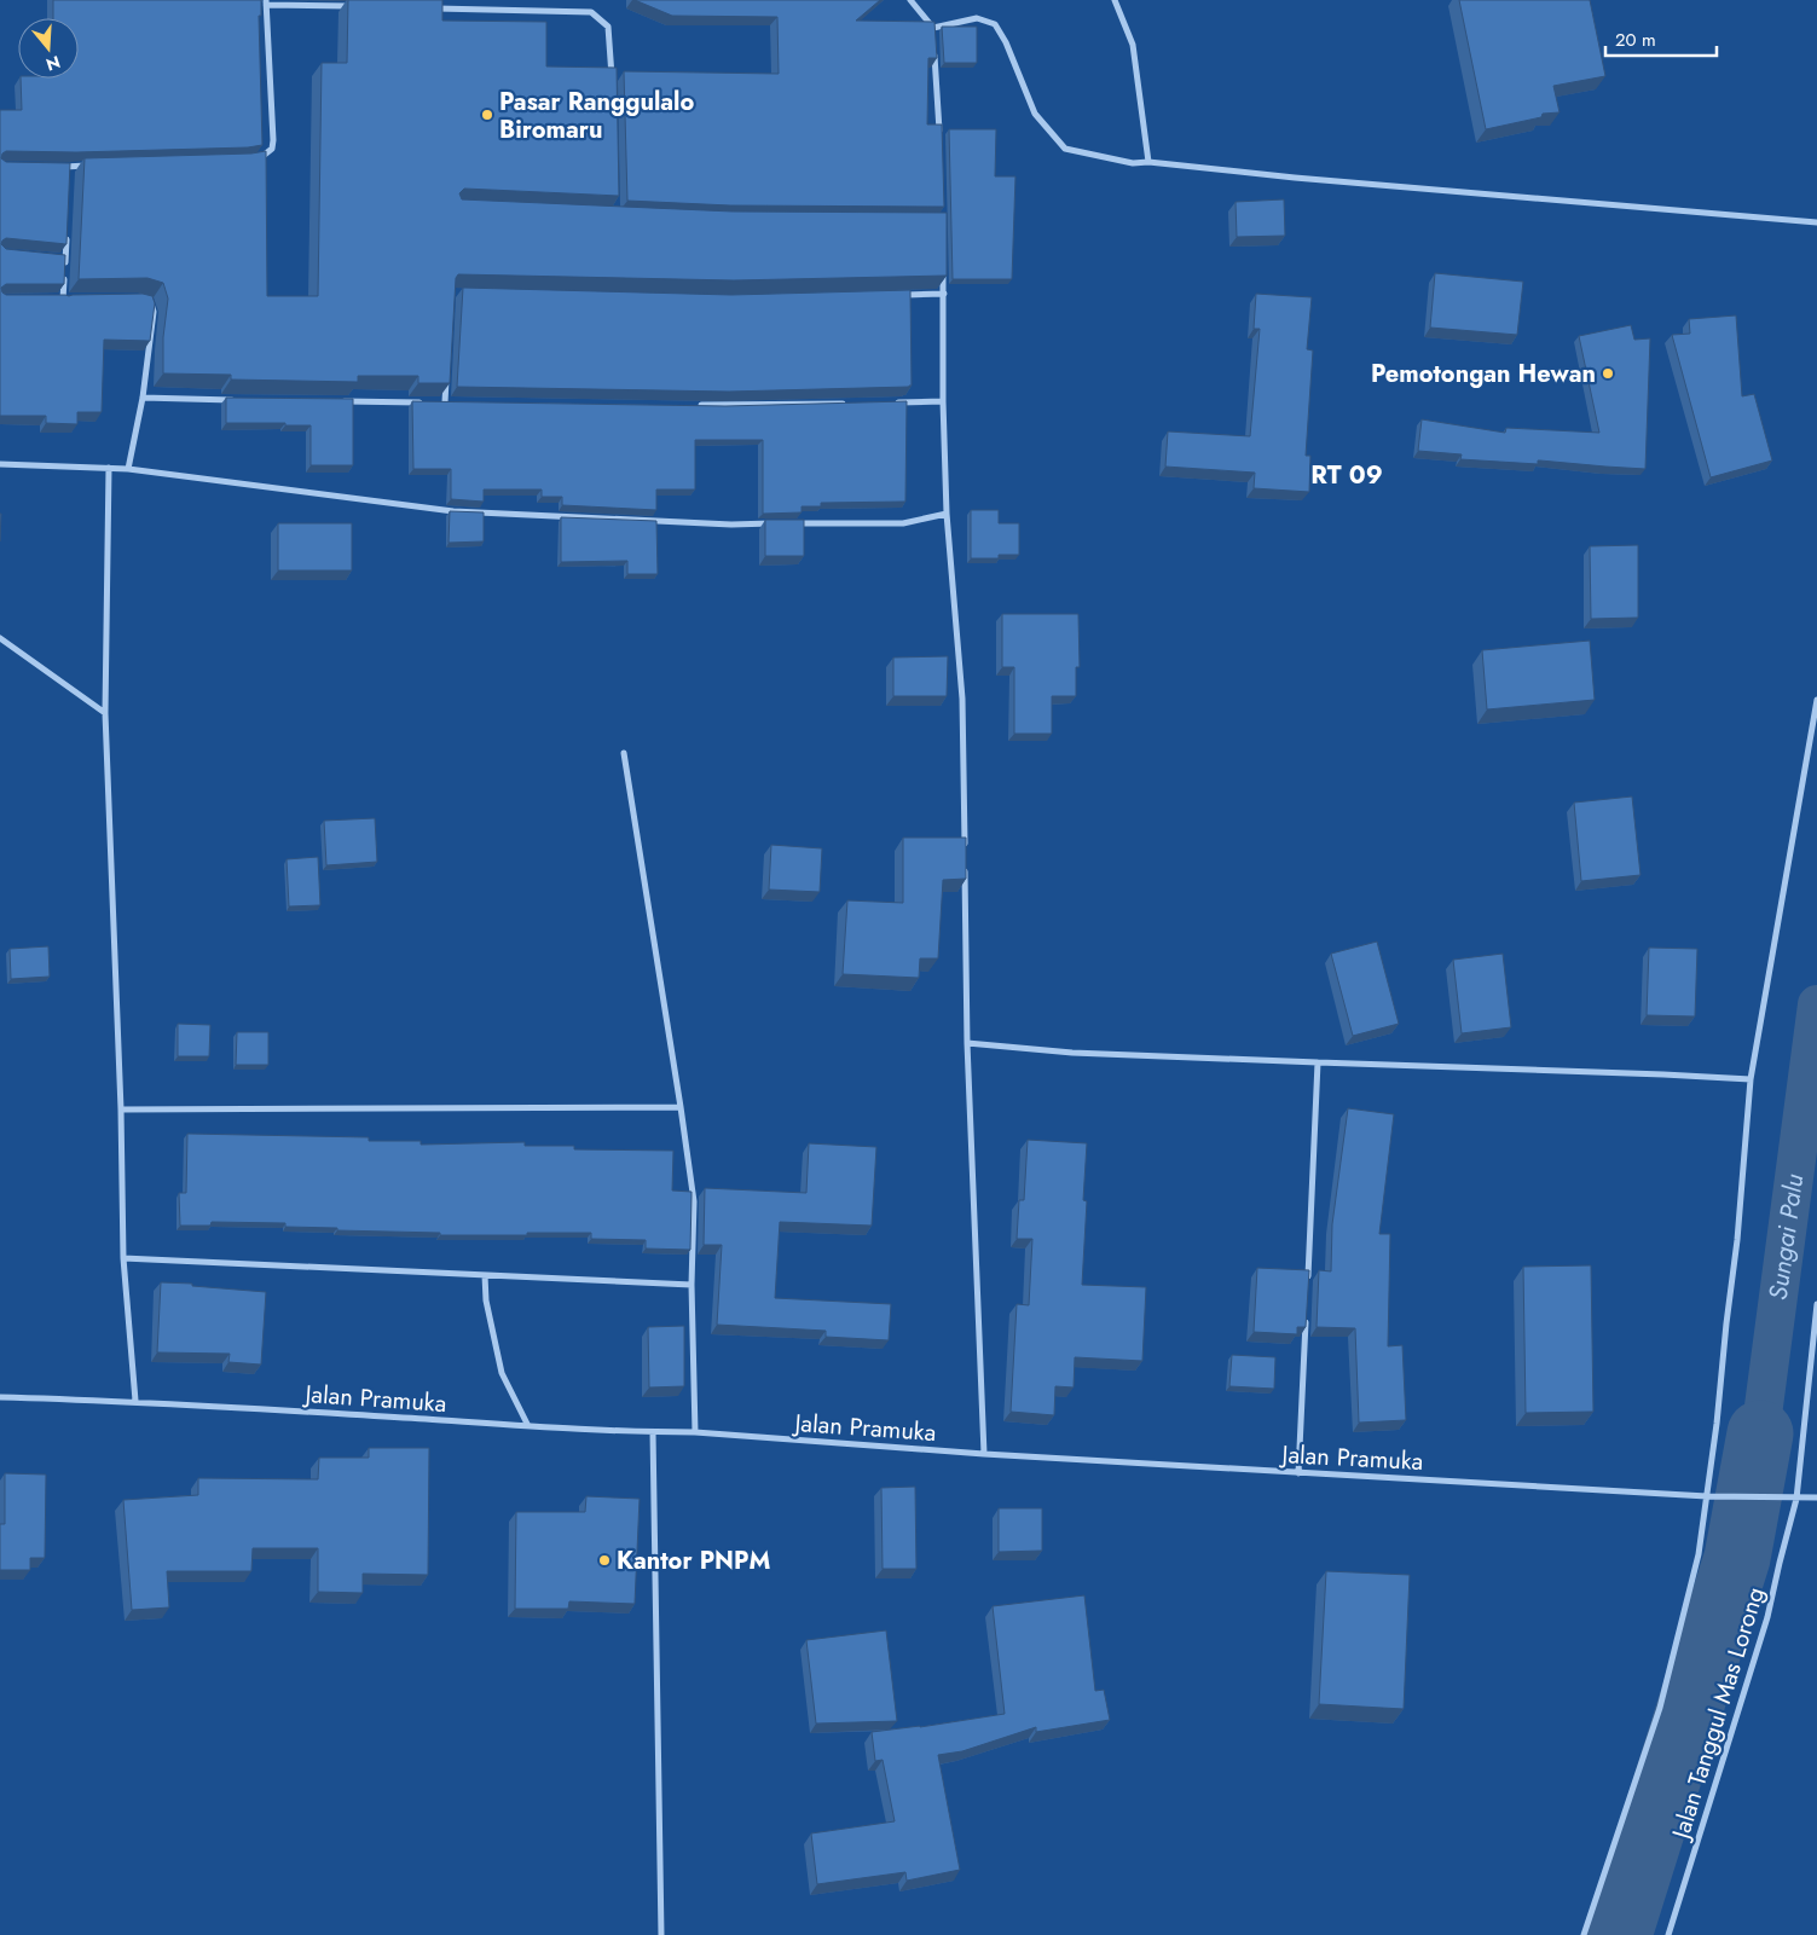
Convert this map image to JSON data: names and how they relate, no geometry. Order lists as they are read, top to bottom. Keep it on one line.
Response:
{"streets":{"street":["Jalan Pramuka","Jalan Tanggul Mas Lorong"]},"crossings":[["Jalan Pramuka","Jalan Tanggul Mas Lorong"]],"districts":["RT 09"],"water":["Sungai Palu"],"places":["Pasar Ranggulalo Biromaru","Pemotongan Hewan","Kantor PNPM"],"scale_bar":"20 m","north":"bottom"}
